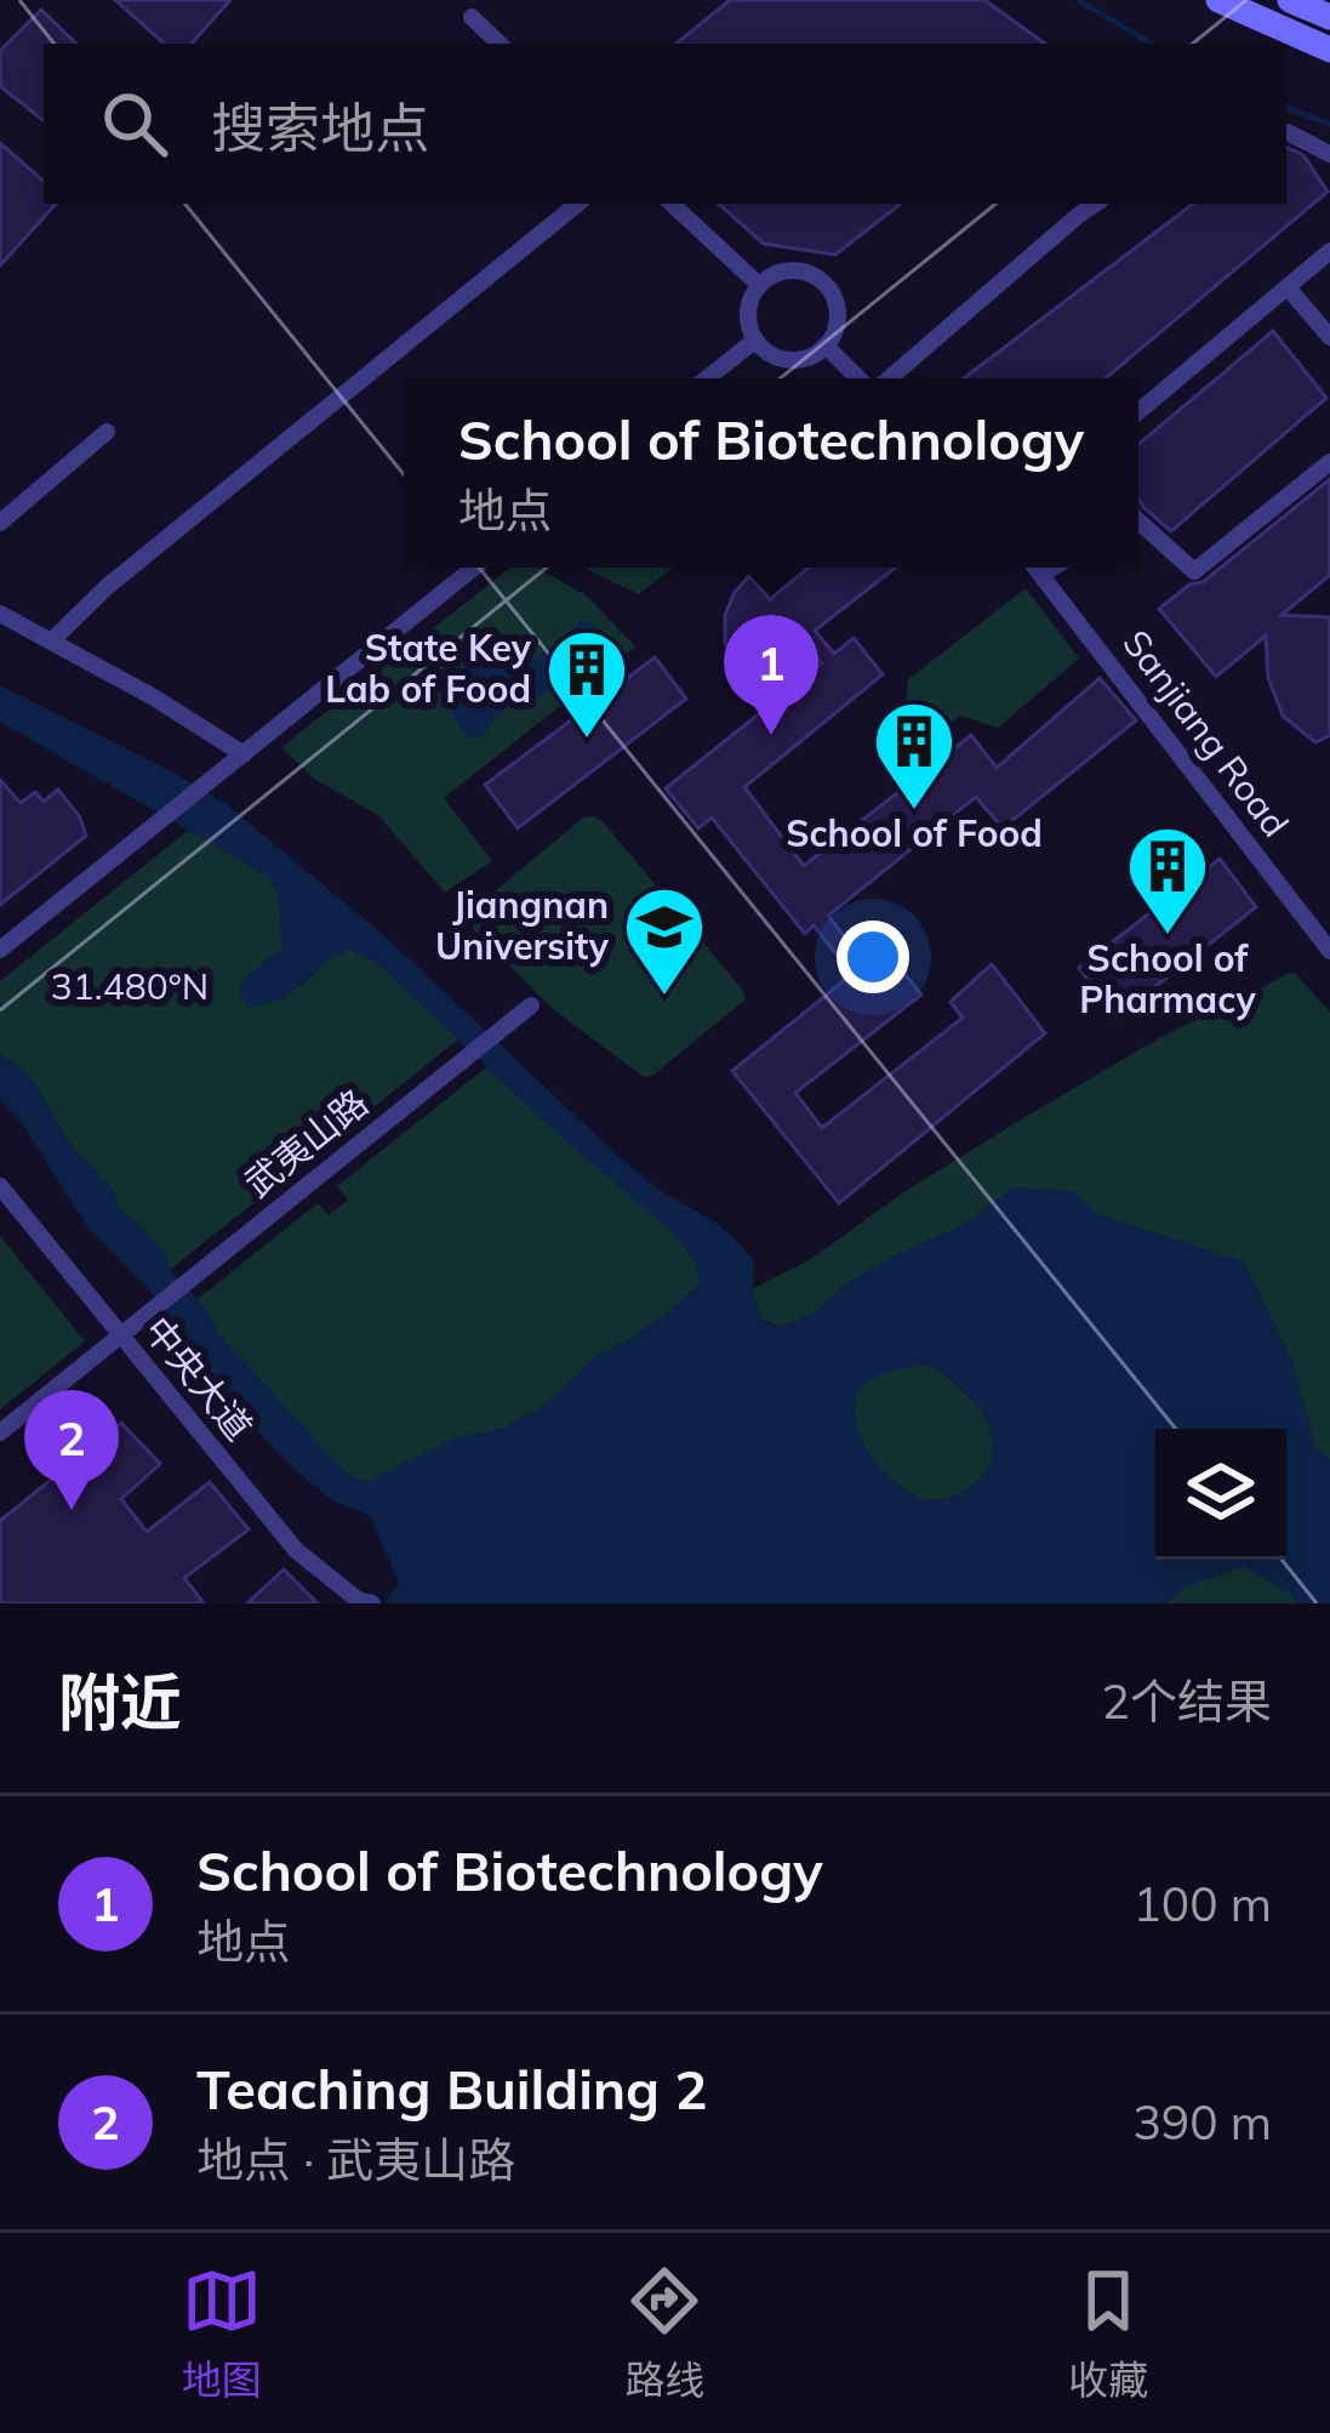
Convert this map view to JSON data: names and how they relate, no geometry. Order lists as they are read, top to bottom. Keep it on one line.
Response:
{"streets":{"street":["Sanjiang Road","武夷山路","中央大道"]},"crossings":[["武夷山路","中央大道"]],"places":{"building":["State Key Lab of Food","School of Food","School of Pharmacy"],"school or university":["Jiangnan University"]},"page":{"search":"搜索地点","popup":["School of Biotechnology","地点"],"pins":["1","2"],"heading":["附近","2个结果"],"list":[{"mark":"1","name":"School of Biotechnology","note":"地点","value":"100 m"},{"mark":"2","name":"Teaching Building 2","note":"地点 · 武夷山路","value":"390 m"}],"nav":["地图","路线","收藏"]},"coordinates":["31.480°N"]}
